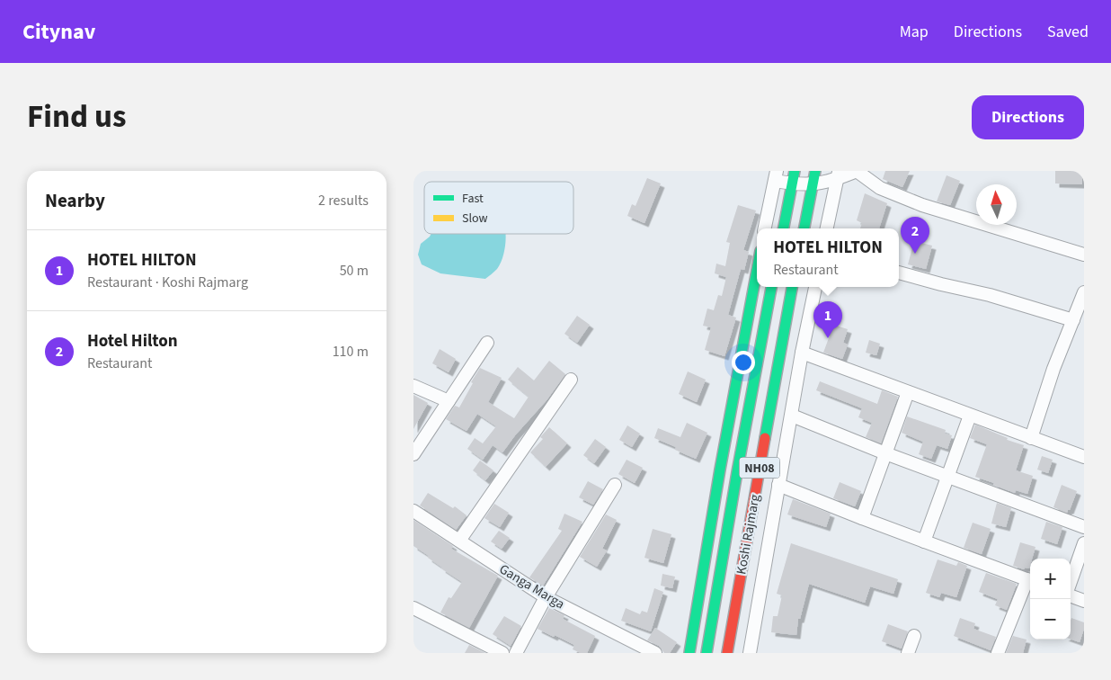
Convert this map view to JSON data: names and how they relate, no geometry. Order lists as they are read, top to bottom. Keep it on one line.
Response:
{"streets":{"main road":["NH08","Koshi Rajmarg"],"street":["Ganga Marga"]},"legend":["Fast","Slow"],"north":"top","page":{"header":"Citynav","nav":["Map","Directions","Saved"],"title":"Find us","buttons":"Directions","heading":["Nearby","2 results"],"pins":["2","1"],"popup":["HOTEL HILTON","Restaurant"],"list":[{"mark":"1","name":"HOTEL HILTON","note":"Restaurant · Koshi Rajmarg","value":"50 m"},{"mark":"2","name":"Hotel Hilton","note":"Restaurant","value":"110 m"}],"map_buttons":["+","−"]}}
